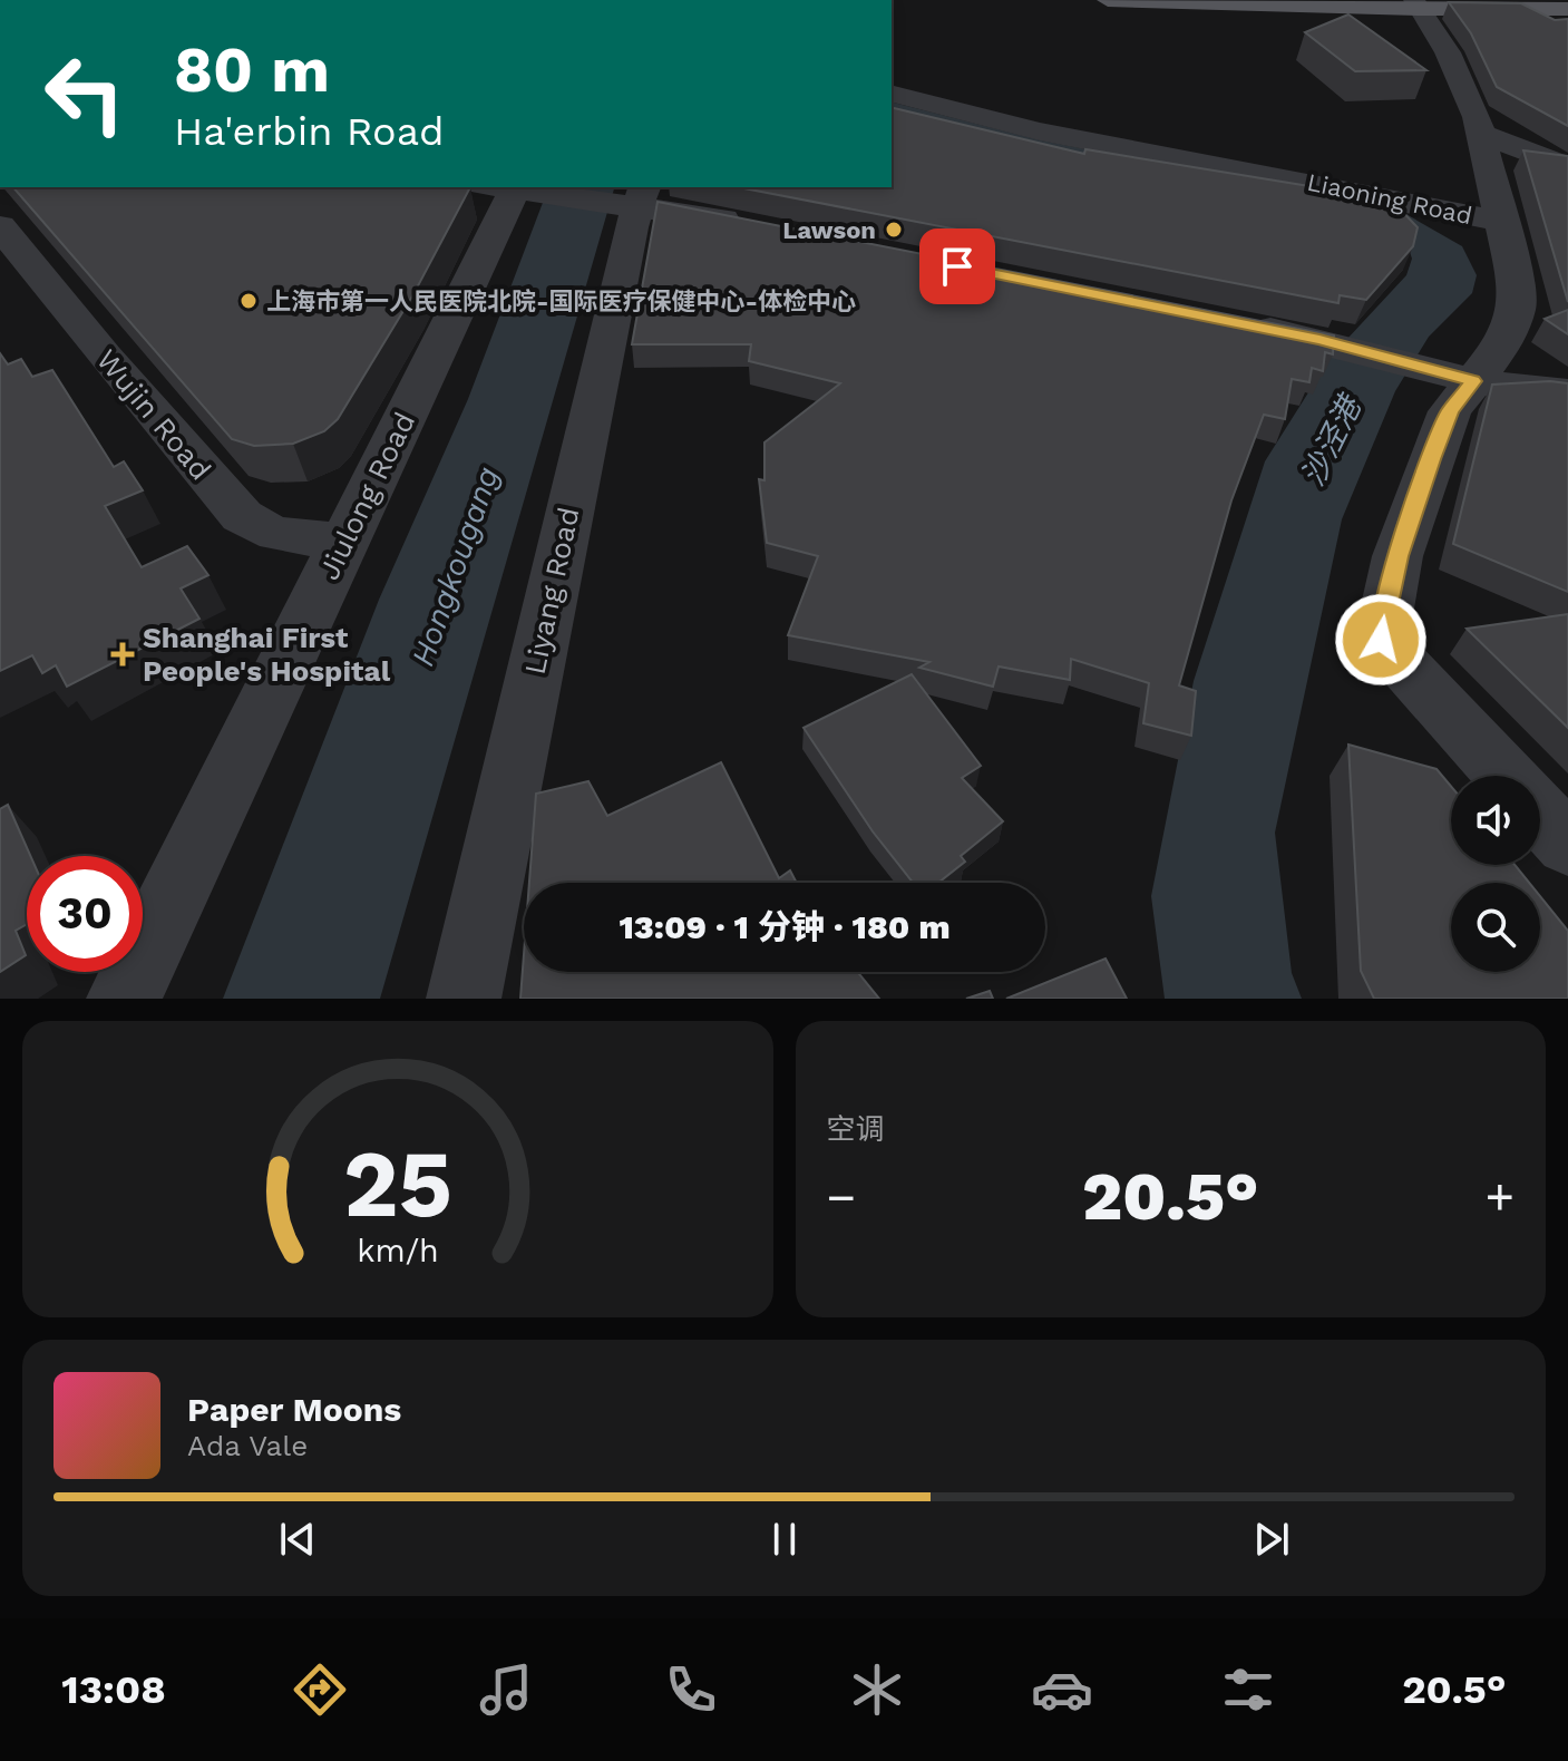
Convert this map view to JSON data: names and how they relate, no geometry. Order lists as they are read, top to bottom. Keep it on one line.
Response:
{"streets":{"street":["Liaoning Road","Wujin Road","Jiulong Road","Liyang Road"]},"crossings":[["Wujin Road","Jiulong Road"]],"water":["沙泾港","Hongkougang"],"places":{"other":["Lawson","上海市第一人民医院北院-国际医疗保健中心-体检中心"],"health":["Shanghai First People's Hospital"]},"page":{"turn":["80 m","Ha'erbin Road"],"limit":"30","trip":"13:09 · 1 分钟 · 180 m","tile":"空调","heat":["−","20.5°","+"],"song":["Paper Moons","Ada Vale"],"tabs":["13:08","20.5°"],"gauge":["25","km/h"]}}
